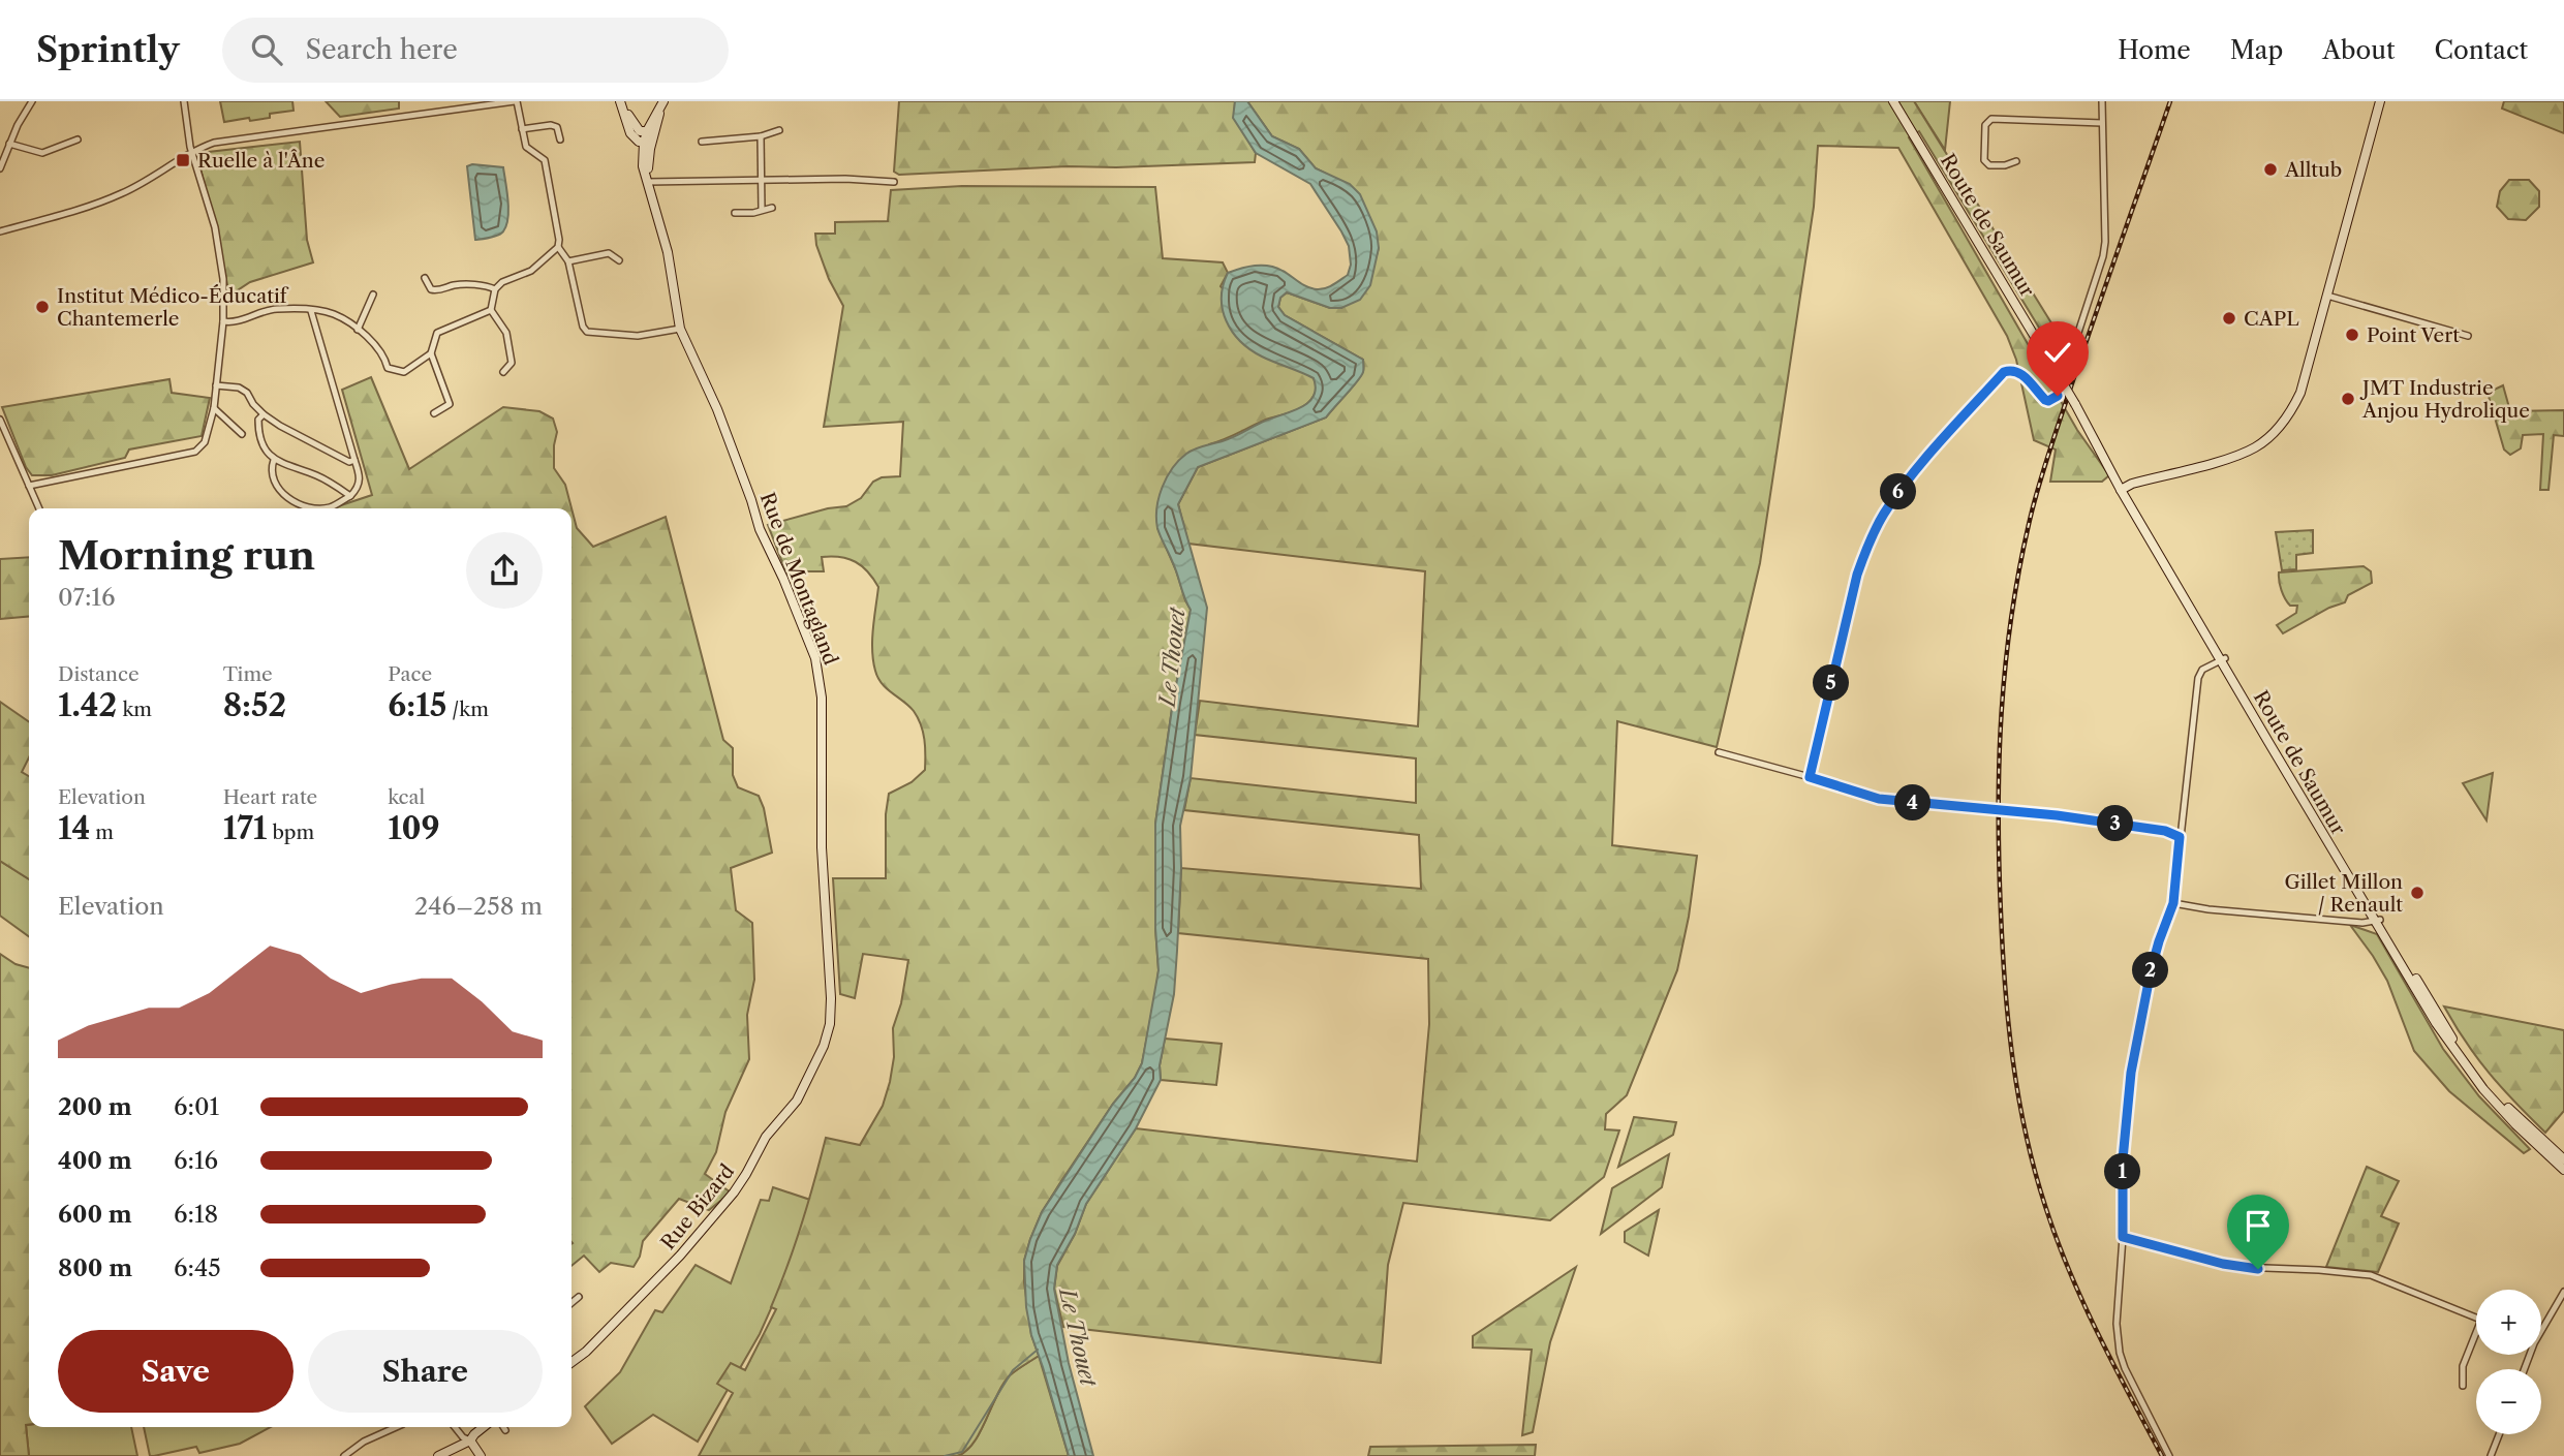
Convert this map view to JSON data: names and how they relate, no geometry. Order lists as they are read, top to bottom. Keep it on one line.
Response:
{"streets":{"street":["Route de Saumur","Rue de Montagland","Rue Bizard"]},"crossings":[["Rue de Montagland","Rue Bizard"]],"water":["Le Thouet"],"places":{"transit":["Ruelle à l'Âne"],"other":["Alltub","Institut Médico-Éducatif Chantemerle","CAPL","Point Vert","JMT Industrie Anjou Hydrolique","Gillet Millon / Renault"]},"page":{"header":"Sprintly","search":"Search here","nav":["Home","Map","About","Contact"],"pins":["6","5","4","3","2","1"],"heading":["Morning run","07:16"],"stats":[["Distance","1.42 km"],["Time","8:52"],["Pace","6:15 /km"],["Elevation","14 m"],["Heart rate","171 bpm"],["kcal","109"]],"chart":["Elevation","246–258 m"],"list":[{"name":"200 m","note":"6:01"},{"name":"400 m","note":"6:16"},{"name":"600 m","note":"6:18"},{"name":"800 m","note":"6:45"}],"map_buttons":["+","−"],"buttons":["Save","Share"]}}
